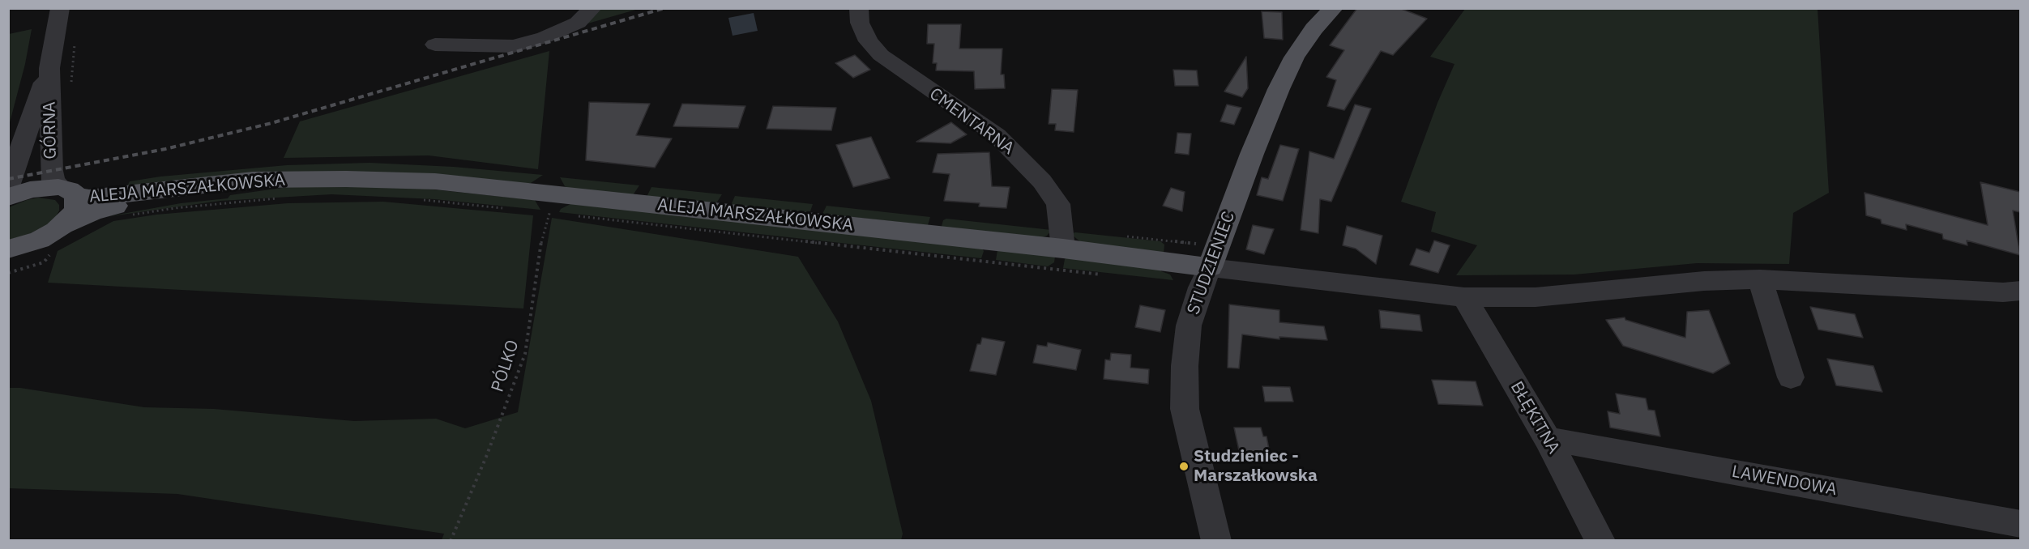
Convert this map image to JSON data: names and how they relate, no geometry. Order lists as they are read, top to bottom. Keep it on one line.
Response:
{"streets":{"main road":["ALEJA MARSZAŁKOWSKA","STUDZIENIEC"],"street":["CMENTARNA","GÓRNA","BŁĘKITNA","LAWENDOWA"],"path":["PÓLKO"]},"crossings":[["CMENTARNA","ALEJA MARSZAŁKOWSKA"],["GÓRNA","ALEJA MARSZAŁKOWSKA"],["ALEJA MARSZAŁKOWSKA","STUDZIENIEC"],["ALEJA MARSZAŁKOWSKA","PÓLKO"],["BŁĘKITNA","LAWENDOWA"]],"places":["Studzieniec - Marszałkowska"]}
